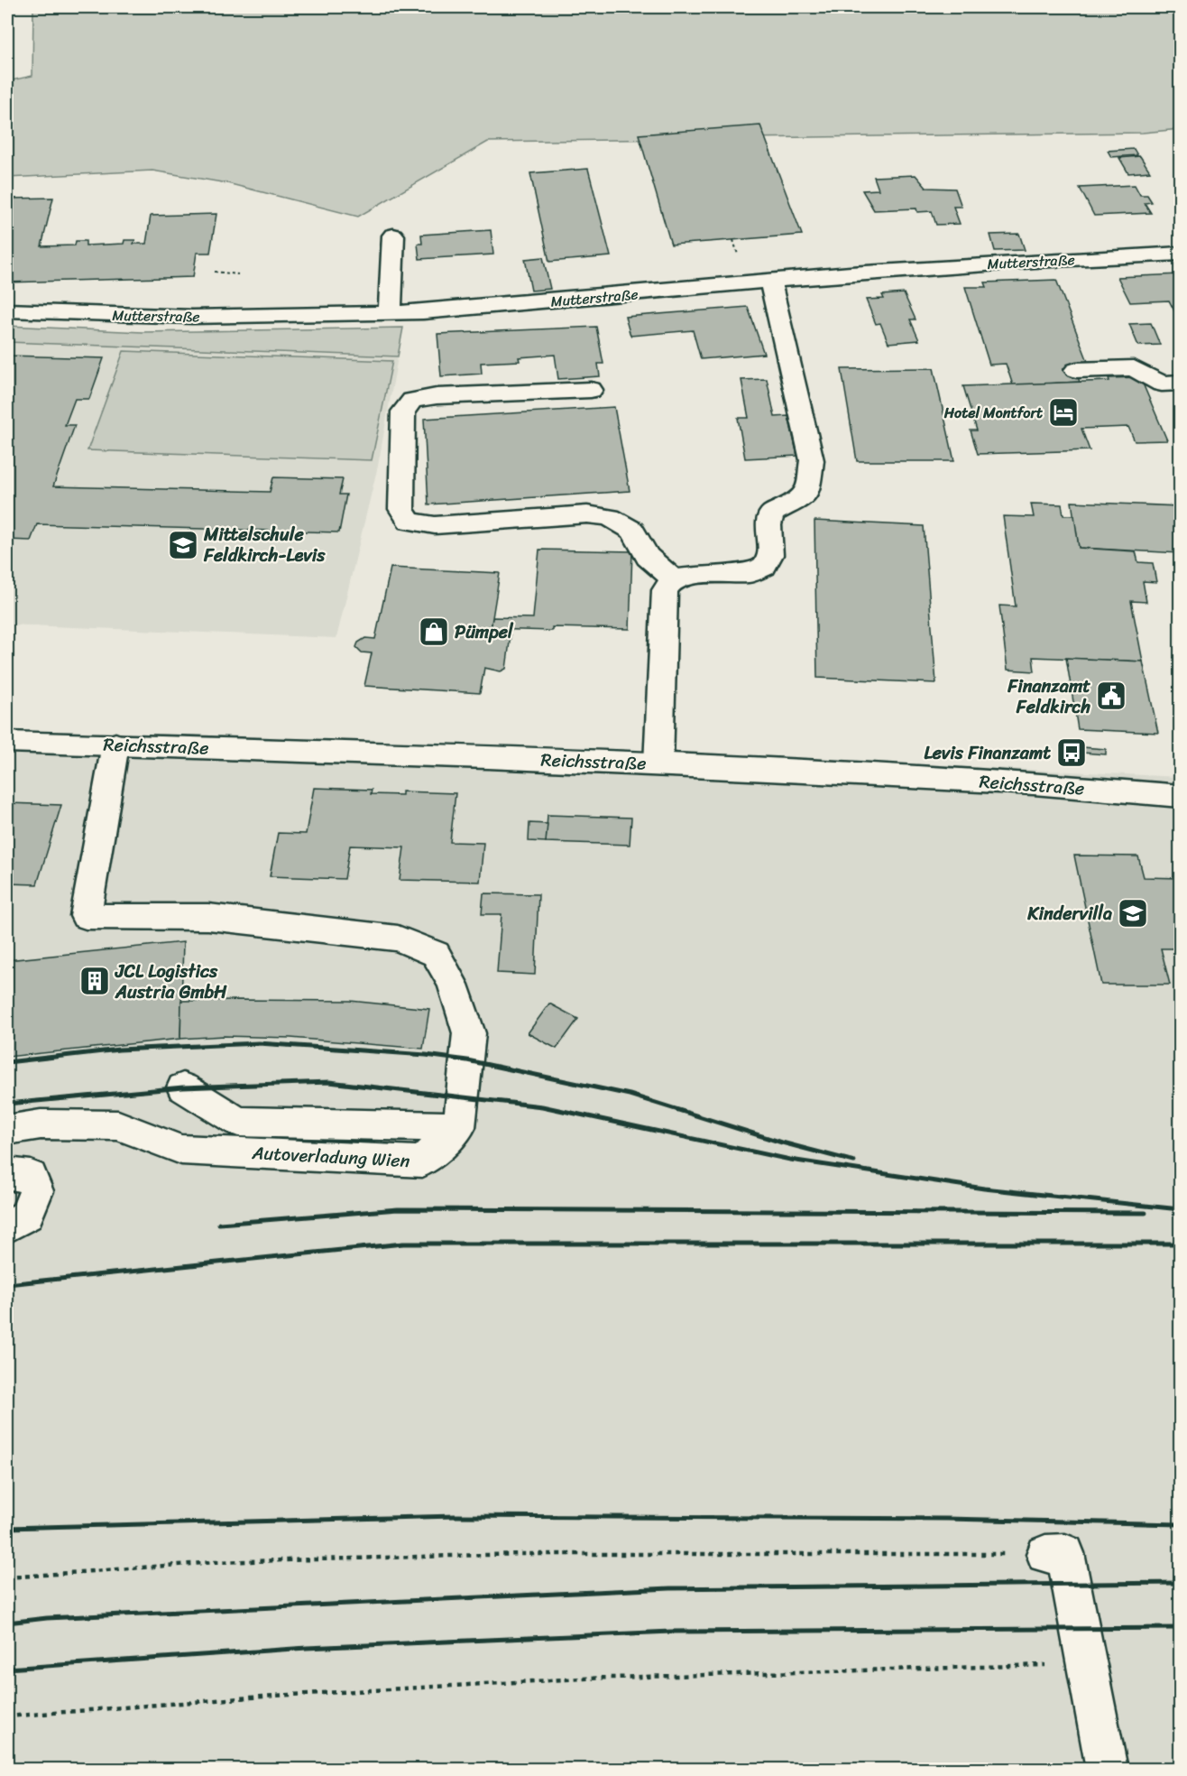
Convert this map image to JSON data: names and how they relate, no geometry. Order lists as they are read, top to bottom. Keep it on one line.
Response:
{"streets":{"street":["Mutterstraße","Reichsstraße","Autoverladung Wien"]},"places":{"hotel":["Hotel Montfort"],"school or university":["Mittelschule Feldkirch-Levis","Kindervilla"],"shop":["Pümpel"],"public building":["Finanzamt Feldkirch"],"bus stop":["Levis Finanzamt"],"building":["JCL Logistics Austria GmbH"]}}
